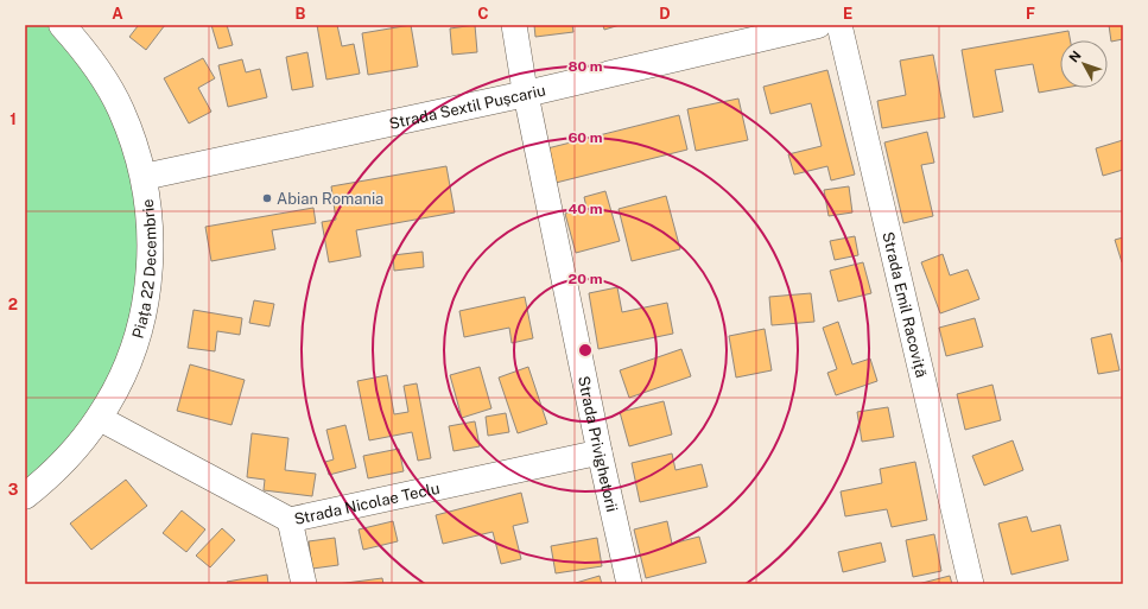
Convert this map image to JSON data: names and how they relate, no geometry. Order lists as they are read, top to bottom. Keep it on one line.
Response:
{"streets":{"street":["Strada Sextil Pușcariu","Piața 22 Decembrie","Strada Emil Racoviță","Strada Privighetorii","Strada Nicolae Teclu"]},"crossings":[["Strada Sextil Pușcariu","Piața 22 Decembrie"],["Strada Sextil Pușcariu","Strada Privighetorii"],["Piața 22 Decembrie","Strada Nicolae Teclu"],["Strada Privighetorii","Strada Nicolae Teclu"]],"places":["Abian Romania"],"north":"top left","grid":{"columns":["A","B","C","D","E","F"],"rows":["1","2","3"]},"rings":["80 m","60 m","40 m","20 m"]}
